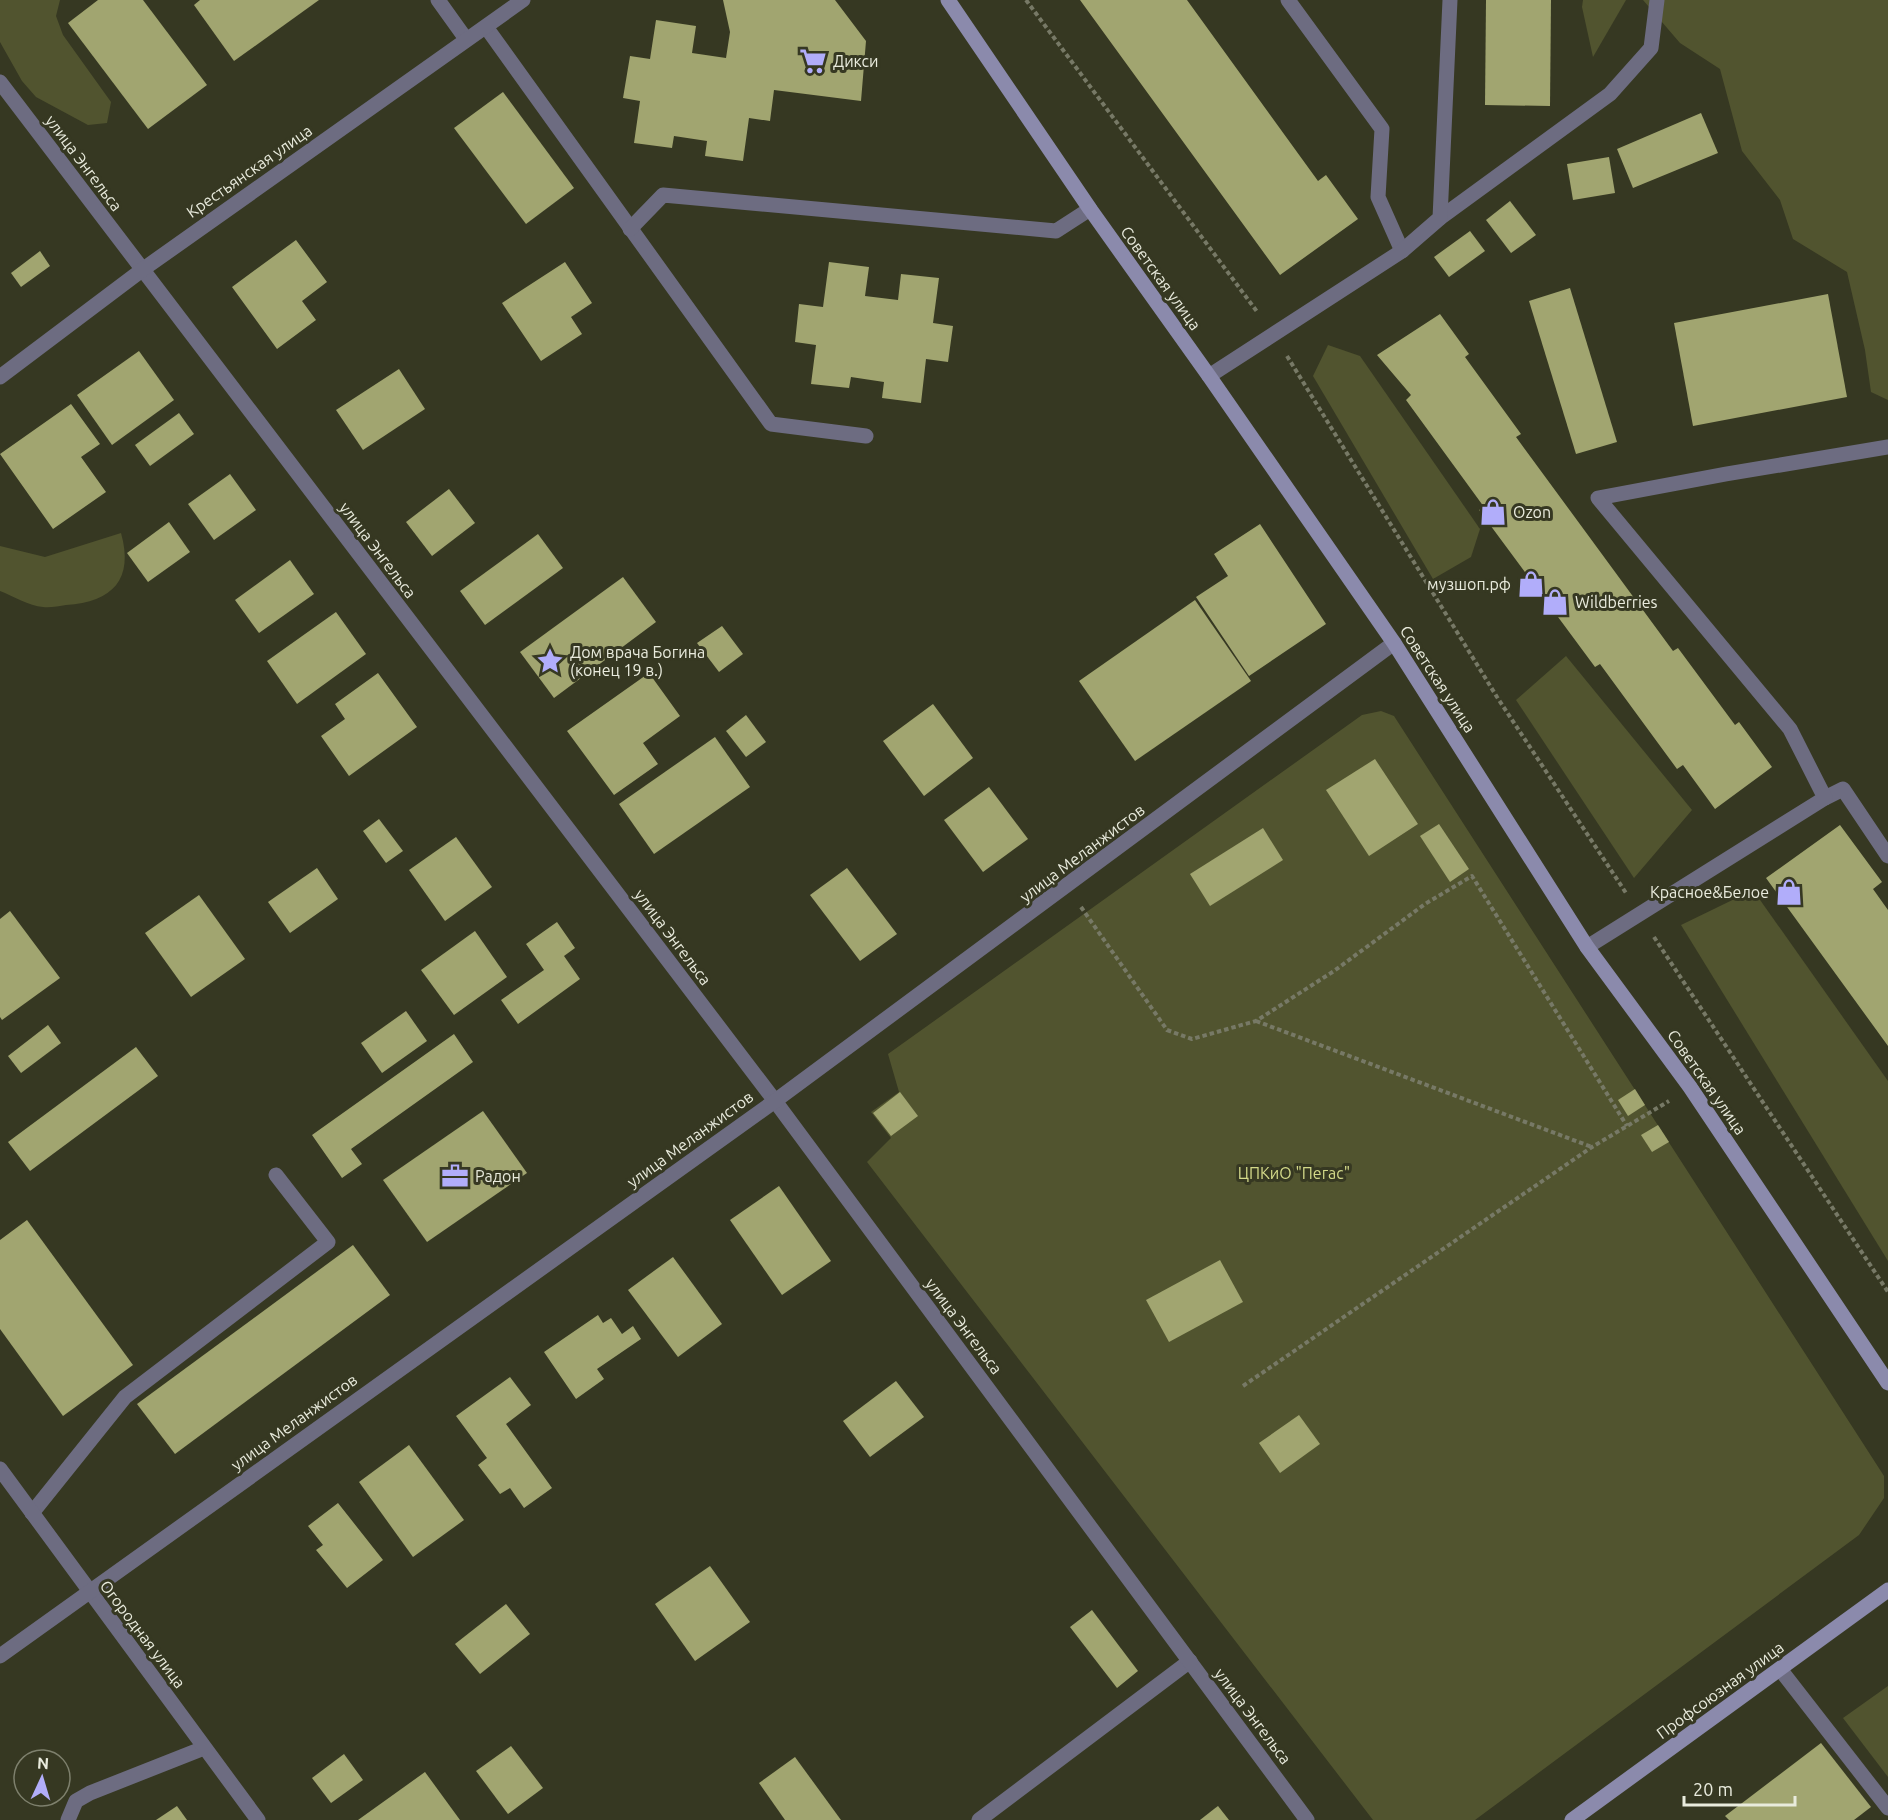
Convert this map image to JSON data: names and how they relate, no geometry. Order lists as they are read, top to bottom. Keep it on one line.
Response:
{"streets":{"main road":["Советская улица","Профсоюзная улица"],"street":["улица Энгельса","Крестьянская улица","улица Меланжистов","Огородная улица"]},"crossings":[["улица Энгельса","Крестьянская улица"],["улица Энгельса","улица Меланжистов"],["Советская улица","улица Меланжистов"],["улица Меланжистов","Огородная улица"]],"parks":["ЦПКиО \"Пегас\""],"places":{"supermarket":["Дикси"],"shop":["Ozon","музшоп.рф","Wildberries","Красное&Белое"],"place":["Дом врача Богина (конец 19 в.)"],"office":["Радон"]},"scale_bar":"20 m","north":"top"}
